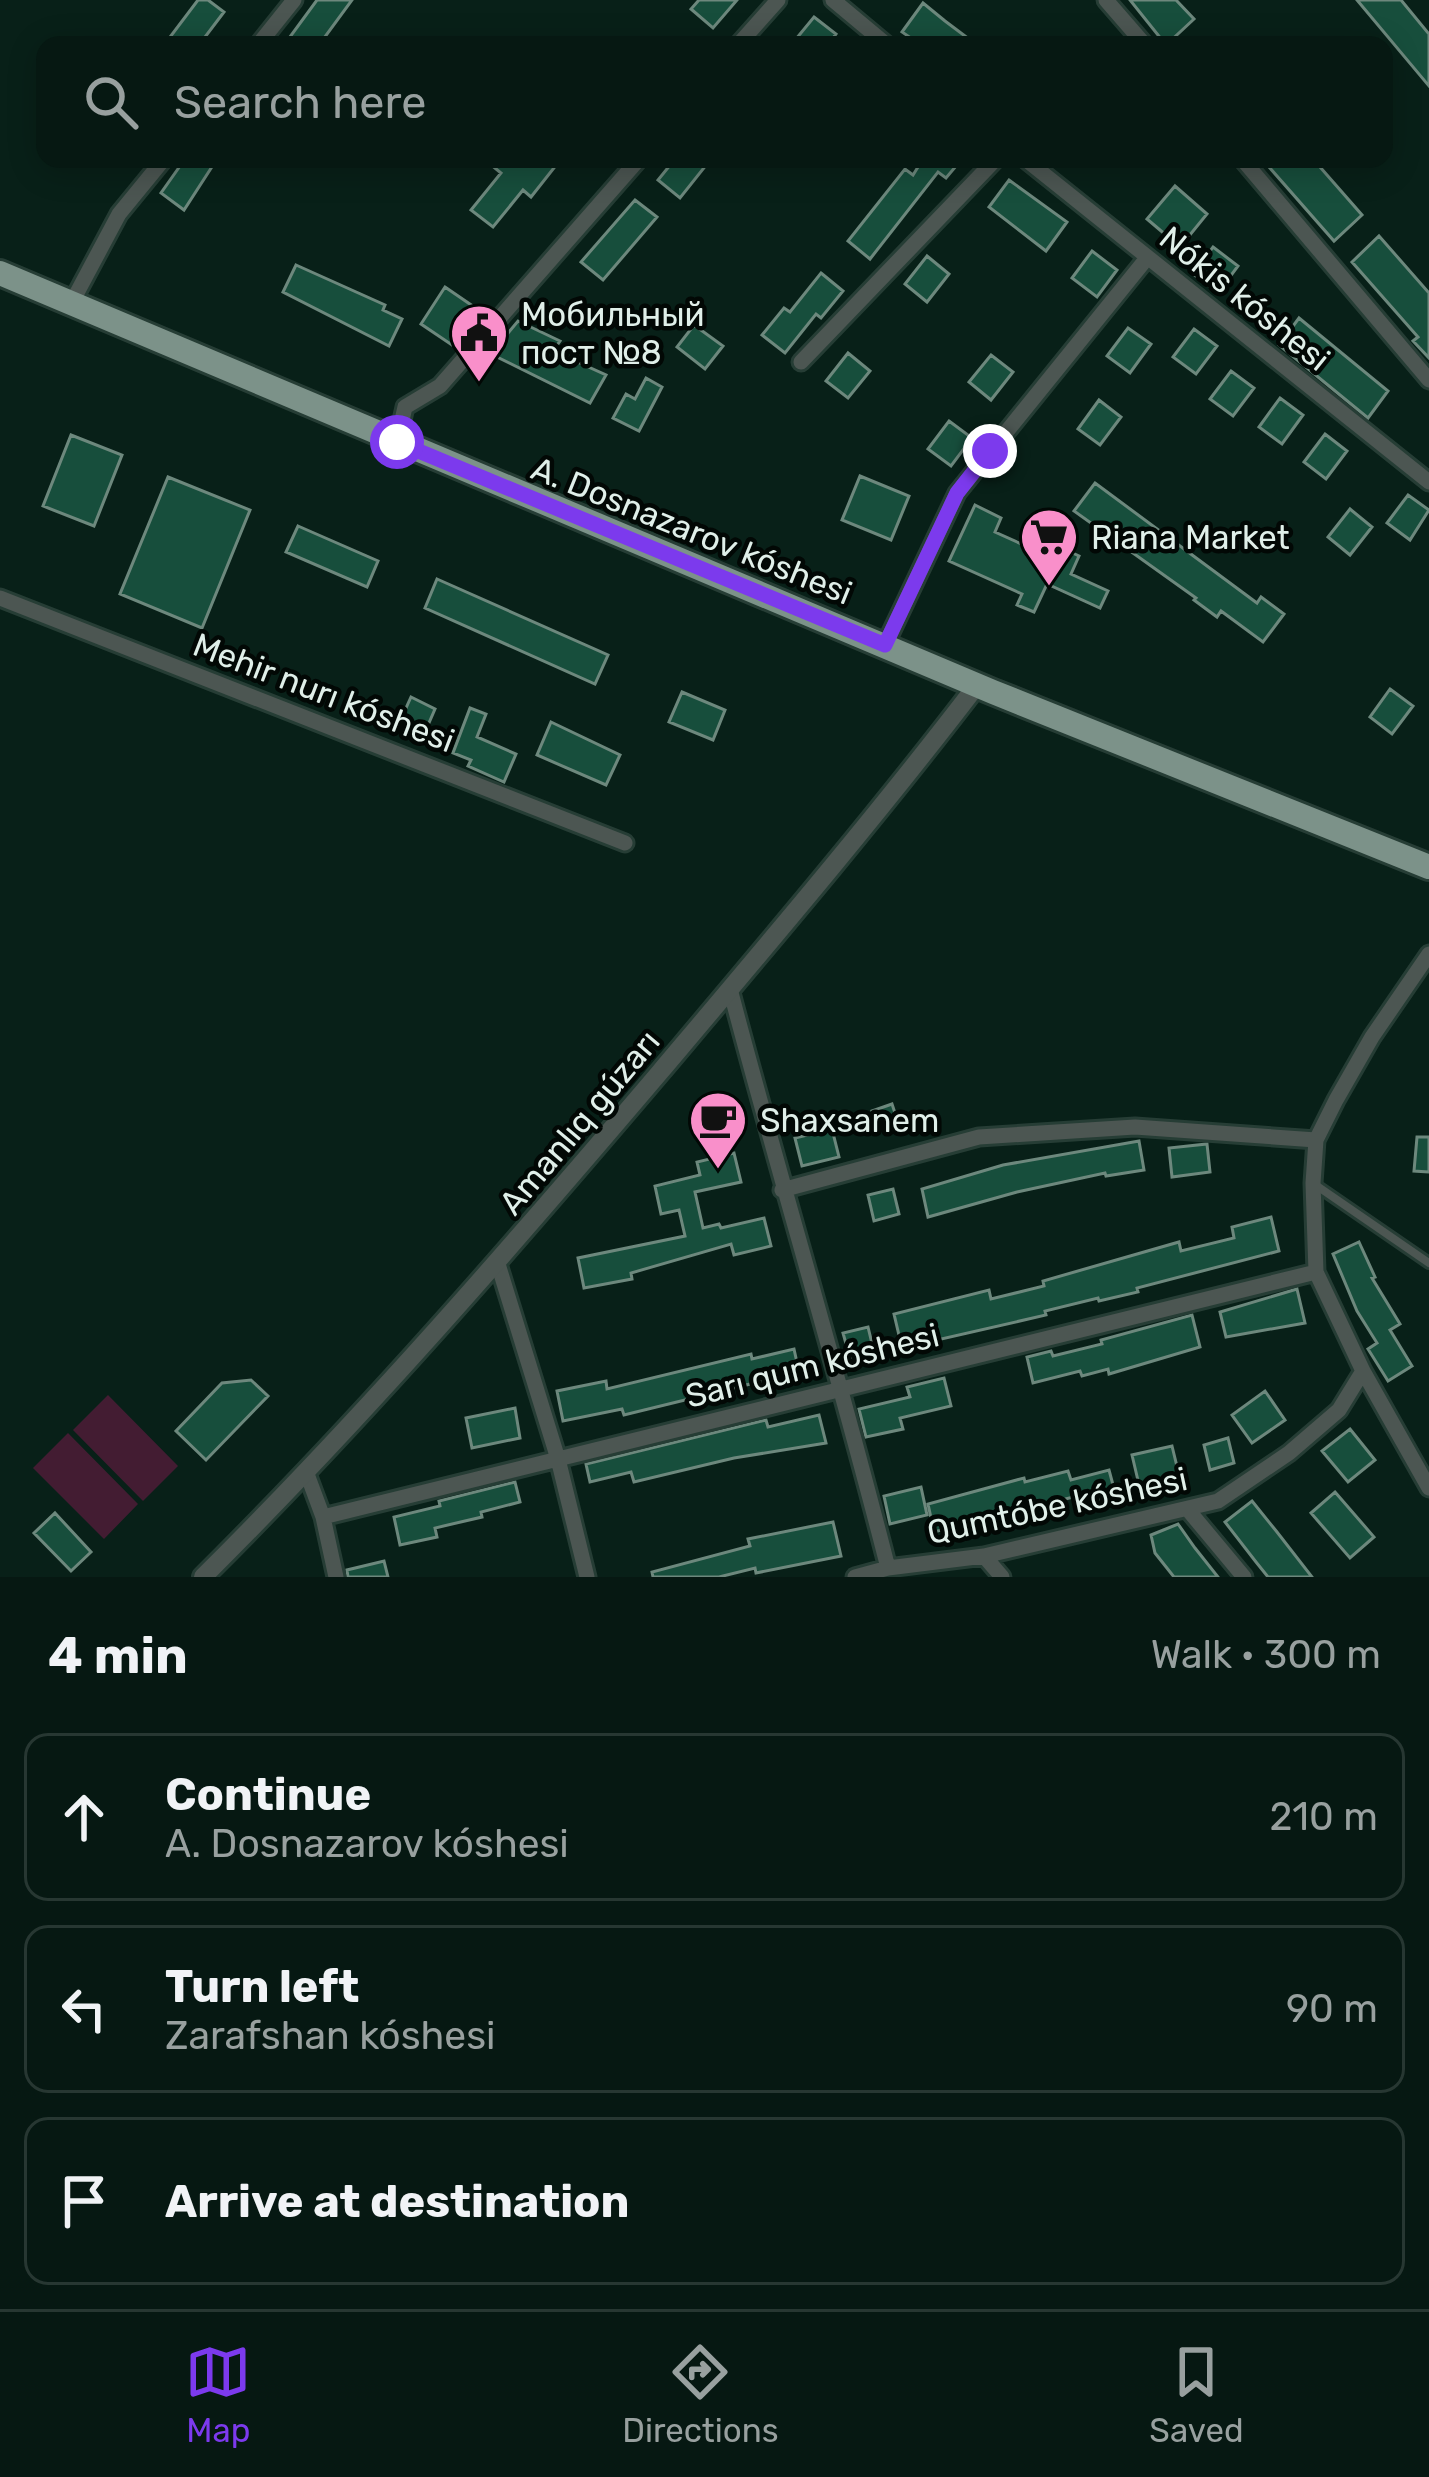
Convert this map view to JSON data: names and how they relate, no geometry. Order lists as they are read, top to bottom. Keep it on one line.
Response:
{"streets":{"main road":["A. Dosnazarov kóshesi"],"street":["Nókis kóshesi","Mehir nurı kóshesi","Amanlıq gúzarı","Sarı qum kóshesi","Qumtóbe kóshesi"]},"crossings":[["A. Dosnazarov kóshesi","Amanlıq gúzarı"]],"places":{"public building":["Мобильный пост №8"],"supermarket":["Riana Market"],"cafe":["Shaxsanem"]},"page":{"search":"Search here","heading":["4 min","Walk · 300 m"],"list":[["Continue","A. Dosnazarov kóshesi","210 m"],["Turn left","Zarafshan kóshesi","90 m"],"Arrive at destination"],"nav":["Map","Directions","Saved"]}}
